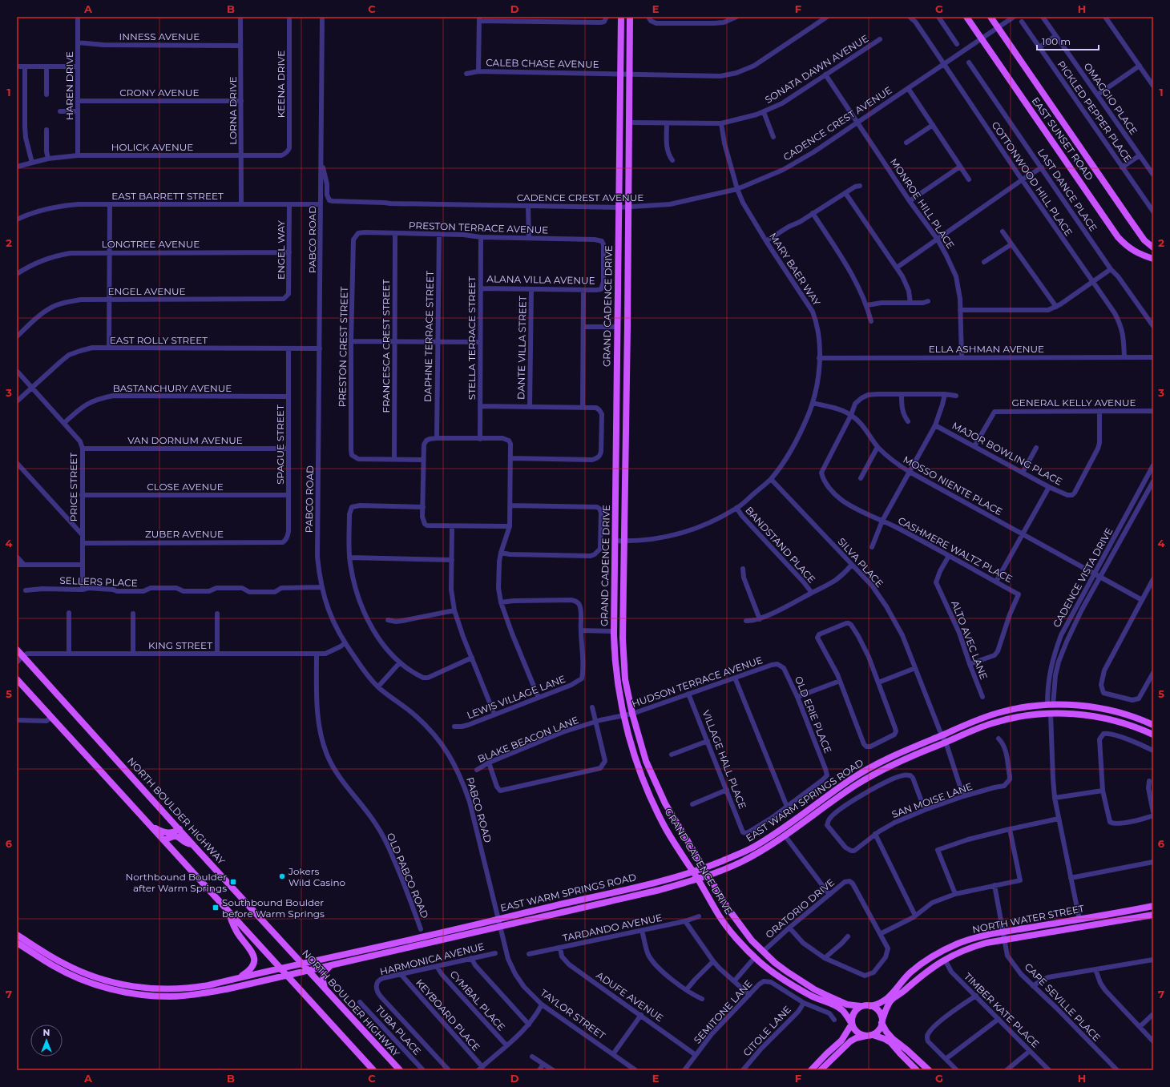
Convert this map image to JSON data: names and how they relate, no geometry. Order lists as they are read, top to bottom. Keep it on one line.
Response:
{"streets":{"main road":["EAST SUNSET ROAD","GRAND CADENCE DRIVE","EAST WARM SPRINGS ROAD","NORTH BOULDER HIGHWAY","NORTH WATER STREET"],"street":["INNESS AVENUE","CALEB CHASE AVENUE","SONATA DAWN AVENUE","KEENA DRIVE","HAREN DRIVE","CRONY AVENUE","OMAGGIO PLACE","LORNA DRIVE","PICKLED PEPPER PLACE","CADENCE CREST AVENUE","HOLICK AVENUE","COTTONWOOD HILL PLACE","LAST DANCE PLACE","EAST BARRETT STREET","MONROE HILL PLACE","PRESTON TERRACE AVENUE","PABCO ROAD","LONGTREE AVENUE","ENGEL WAY","MARY BAER WAY","ALANA VILLA AVENUE","ENGEL AVENUE","DAPHNE TERRACE STREET","STELLA TERRACE STREET","EAST ROLLY STREET","FRANCESCA CREST STREET","PRESTON CREST STREET","DANTE VILLA STREET","ELLA ASHMAN AVENUE","BASTANCHURY AVENUE","GENERAL KELLY AVENUE","VAN DORNUM AVENUE","SPAGUE STREET","MAJOR BOWLING PLACE","MOSSO NIENTE PLACE","CLOSE AVENUE","PRICE STREET","ZUBER AVENUE","BANDSTAND PLACE","CASHMERE WALTZ PLACE","SILVA PLACE","CADENCE VISTA DRIVE","SELLERS PLACE","ALTO AVEC LANE","KING STREET","HUDSON TERRACE AVENUE","LEWIS VILLAGE LANE","OLD ERIE PLACE","BLAKE BEACON LANE","VILLAGE HALL PLACE","SAN MOISE LANE","OLD PABCO ROAD","ORATORIO DRIVE","TARDANDO AVENUE","HARMONICA AVENUE","ADUFE AVENUE","CYMBAL PLACE","CAPE SEVILLE PLACE","TIMBER KATE PLACE","SEMITONE LANE","TAYLOR STREET","KEYBOARD PLACE","TUBA PLACE","CITOLE LANE"]},"crossings":[["INNESS AVENUE","HAREN DRIVE"],["INNESS AVENUE","LORNA DRIVE"],["CALEB CHASE AVENUE","GRAND CADENCE DRIVE"],["SONATA DAWN AVENUE","MONROE HILL PLACE"],["SONATA DAWN AVENUE","MARY BAER WAY"],["SONATA DAWN AVENUE","GRAND CADENCE DRIVE"],["KEENA DRIVE","HOLICK AVENUE"],["HAREN DRIVE","CRONY AVENUE"],["HAREN DRIVE","HOLICK AVENUE"],["CRONY AVENUE","LORNA DRIVE"],["LORNA DRIVE","HOLICK AVENUE"],["LORNA DRIVE","EAST BARRETT STREET"],["CADENCE CREST AVENUE","EAST SUNSET ROAD"],["CADENCE CREST AVENUE","COTTONWOOD HILL PLACE"],["CADENCE CREST AVENUE","MONROE HILL PLACE"],["CADENCE CREST AVENUE","PABCO ROAD"],["CADENCE CREST AVENUE","MARY BAER WAY"],["CADENCE CREST AVENUE","GRAND CADENCE DRIVE"],["COTTONWOOD HILL PLACE","ELLA ASHMAN AVENUE"],["EAST BARRETT STREET","PABCO ROAD"],["EAST BARRETT STREET","ENGEL WAY"],["MONROE HILL PLACE","ELLA ASHMAN AVENUE"],["PRESTON TERRACE AVENUE","ALANA VILLA AVENUE"],["PRESTON TERRACE AVENUE","DAPHNE TERRACE STREET"],["PRESTON TERRACE AVENUE","STELLA TERRACE STREET"],["PRESTON TERRACE AVENUE","FRANCESCA CREST STREET"],["PRESTON TERRACE AVENUE","PRESTON CREST STREET"],["PABCO ROAD","EAST ROLLY STREET"],["PABCO ROAD","SELLERS PLACE"],["PABCO ROAD","KING STREET"],["PABCO ROAD","EAST WARM SPRINGS ROAD"],["PABCO ROAD","TAYLOR STREET"],["LONGTREE AVENUE","ENGEL WAY"],["ENGEL WAY","ENGEL AVENUE"],["MARY BAER WAY","GRAND CADENCE DRIVE"],["MARY BAER WAY","ELLA ASHMAN AVENUE"],["MARY BAER WAY","MOSSO NIENTE PLACE"],["MARY BAER WAY","BANDSTAND PLACE"],["MARY BAER WAY","SILVA PLACE"],["ALANA VILLA AVENUE","STELLA TERRACE STREET"],["ALANA VILLA AVENUE","DANTE VILLA STREET"],["GRAND CADENCE DRIVE","HUDSON TERRACE AVENUE"],["GRAND CADENCE DRIVE","BLAKE BEACON LANE"],["GRAND CADENCE DRIVE","EAST WARM SPRINGS ROAD"],["GRAND CADENCE DRIVE","ORATORIO DRIVE"],["GRAND CADENCE DRIVE","NORTH WATER STREET"],["EAST ROLLY STREET","SPAGUE STREET"],["EAST ROLLY STREET","PRICE STREET"],["FRANCESCA CREST STREET","PRESTON CREST STREET"],["BASTANCHURY AVENUE","SPAGUE STREET"],["BASTANCHURY AVENUE","PRICE STREET"],["GENERAL KELLY AVENUE","MAJOR BOWLING PLACE"],["VAN DORNUM AVENUE","SPAGUE STREET"],["VAN DORNUM AVENUE","PRICE STREET"],["SPAGUE STREET","CLOSE AVENUE"],["SPAGUE STREET","ZUBER AVENUE"],["MOSSO NIENTE PLACE","CASHMERE WALTZ PLACE"],["MOSSO NIENTE PLACE","CADENCE VISTA DRIVE"],["CLOSE AVENUE","PRICE STREET"],["PRICE STREET","ZUBER AVENUE"],["PRICE STREET","SELLERS PLACE"],["CASHMERE WALTZ PLACE","ALTO AVEC LANE"],["SILVA PLACE","EAST WARM SPRINGS ROAD"],["SILVA PLACE","SAN MOISE LANE"],["CADENCE VISTA DRIVE","EAST WARM SPRINGS ROAD"],["KING STREET","NORTH BOULDER HIGHWAY"],["KING STREET","OLD PABCO ROAD"],["HUDSON TERRACE AVENUE","OLD ERIE PLACE"],["HUDSON TERRACE AVENUE","BLAKE BEACON LANE"],["HUDSON TERRACE AVENUE","VILLAGE HALL PLACE"],["OLD ERIE PLACE","VILLAGE HALL PLACE"],["EAST WARM SPRINGS ROAD","NORTH BOULDER HIGHWAY"],["EAST WARM SPRINGS ROAD","TAYLOR STREET"],["NORTH WATER STREET","CAPE SEVILLE PLACE"],["NORTH WATER STREET","TIMBER KATE PLACE"],["TARDANDO AVENUE","ADUFE AVENUE"],["HARMONICA AVENUE","CYMBAL PLACE"],["HARMONICA AVENUE","KEYBOARD PLACE"],["ADUFE AVENUE","SEMITONE LANE"],["SEMITONE LANE","CITOLE LANE"]],"places":{"other":["Jokers Wild Casino"],"transit":["Northbound Boulder after Warm Springs","Southbound Boulder before Warm Springs"]},"scale_bar":"100 m","north":"top","grid":{"columns":["A","B","C","D","E","F","G","H"],"rows":["1","2","3","4","5","6","7"]}}
